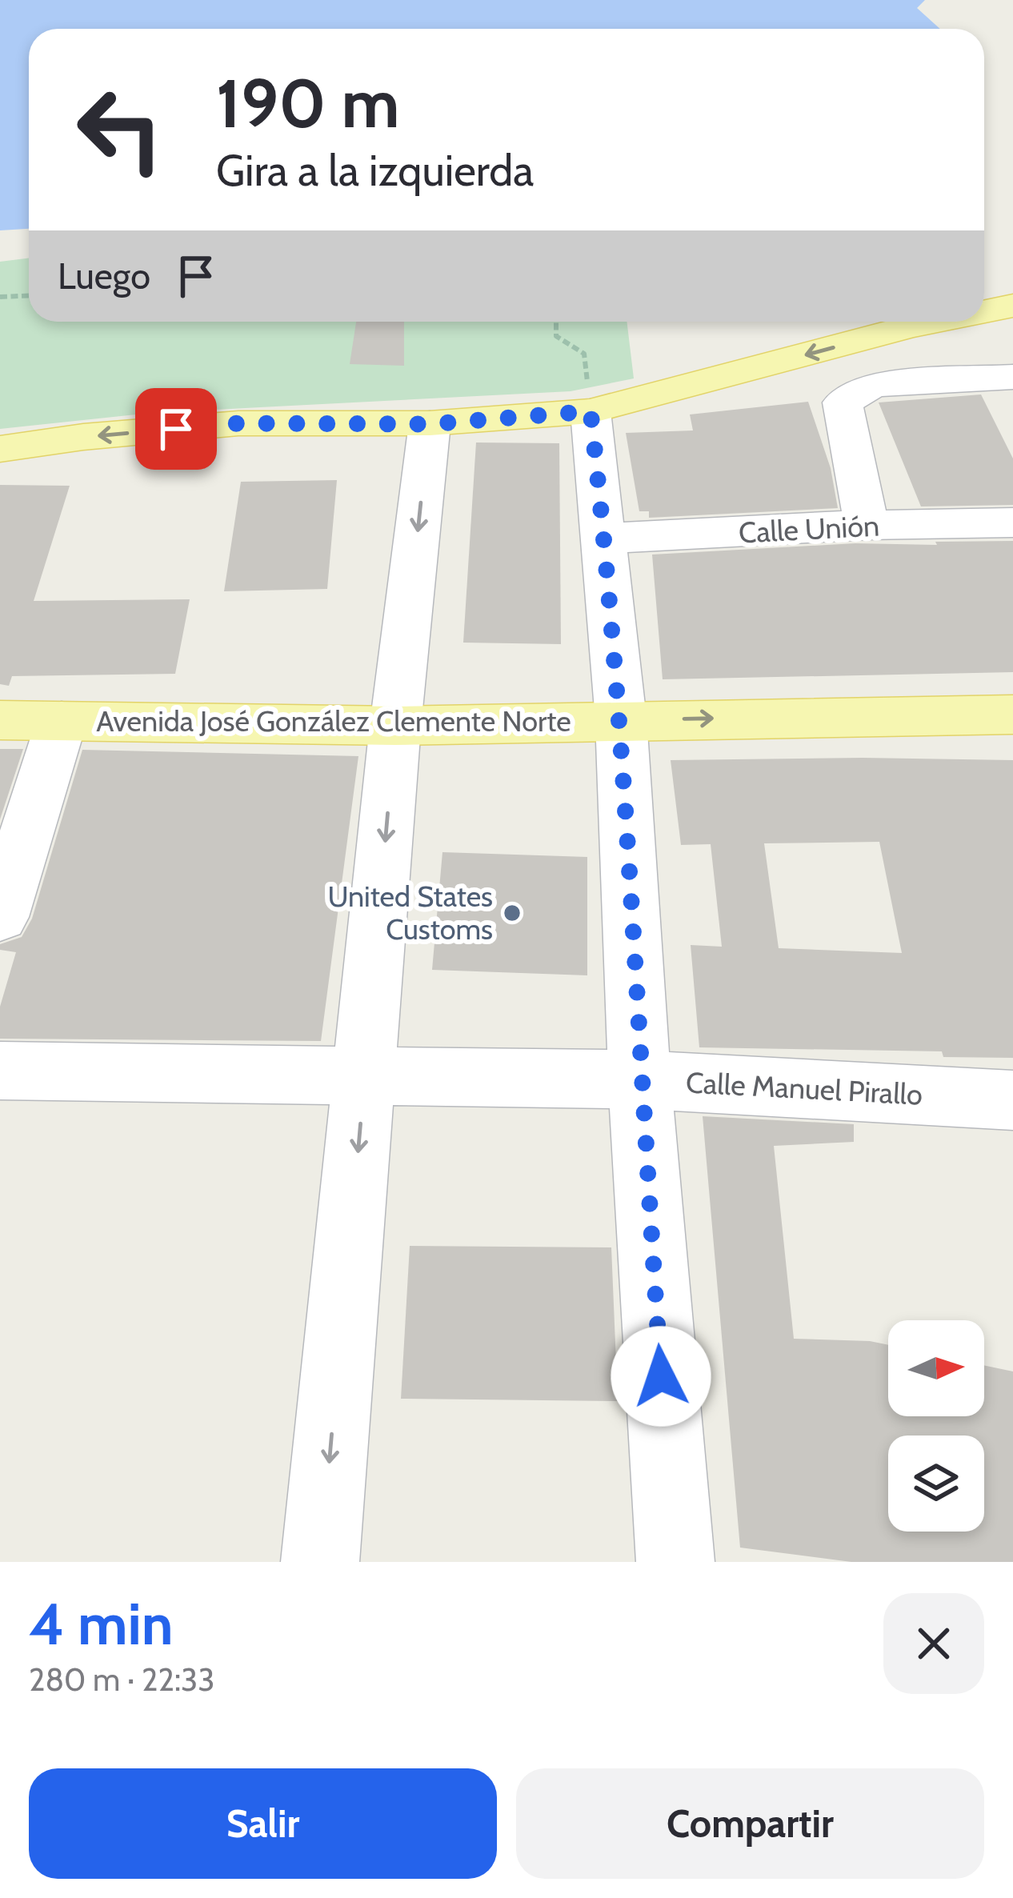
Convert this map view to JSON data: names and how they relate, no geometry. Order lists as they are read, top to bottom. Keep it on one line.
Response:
{"streets":{"main road":["Avenida José González Clemente Norte"],"street":["Calle Unión","Calle Manuel Pirallo"]},"places":["United States Customs"],"north":"right","page":{"turn":["190 m","Gira a la izquierda"],"then":"Luego","heading":["4 min","280 m · 22:33"],"buttons":["Salir","Compartir"]}}
